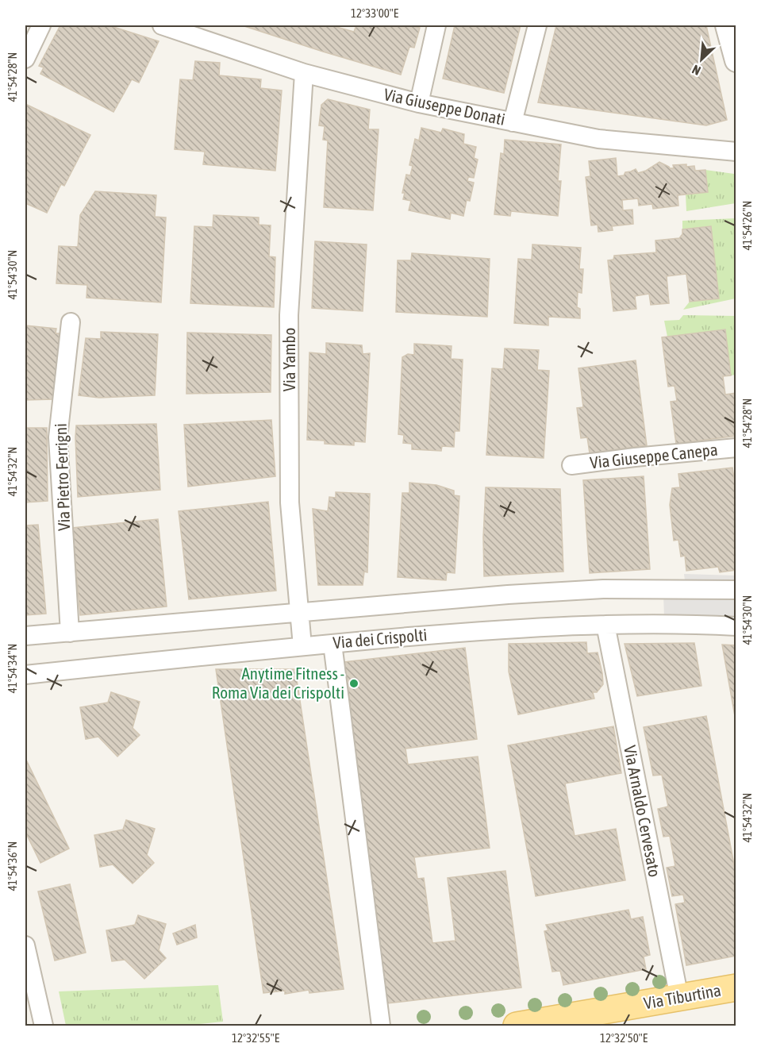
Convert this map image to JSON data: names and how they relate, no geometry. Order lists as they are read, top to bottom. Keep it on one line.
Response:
{"streets":{"main road":["Via Tiburtina"],"street":["Via Giuseppe Donati","Via Yambo","Via Giuseppe Canepa","Via Pietro Ferrigni","Via dei Crispolti","Via Arnaldo Cervesato"]},"crossings":[["Via Giuseppe Donati","Via Yambo"],["Via Yambo","Via dei Crispolti"],["Via Pietro Ferrigni","Via dei Crispolti"],["Via dei Crispolti","Via Arnaldo Cervesato"],["Via Arnaldo Cervesato","Via Tiburtina"]],"places":["Anytime Fitness - Roma Via dei Crispolti"],"north":"bottom left","coordinates":["12°33'00\"E","41°54'28\"N","41°54'26\"N","41°54'30\"N","41°54'32\"N","41°54'34\"N","41°54'36\"N","12°32'55\"E","12°32'50\"E"]}
